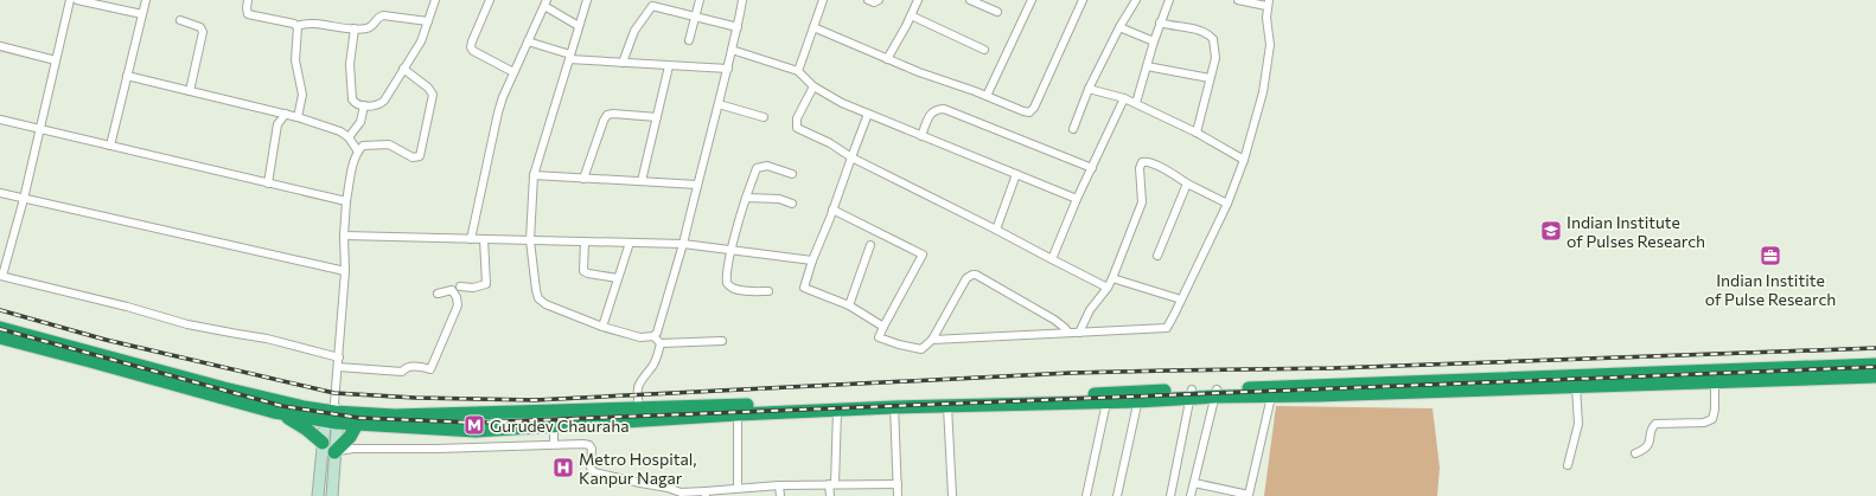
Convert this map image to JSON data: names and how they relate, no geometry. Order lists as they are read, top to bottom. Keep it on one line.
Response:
{"places":{"school or university":["Indian Institute of Pulses Research"],"office":["Indian Institite of Pulse Research"],"metro station":["Gurudev Chauraha"],"hospital":["Metro Hospital, Kanpur Nagar"]}}
